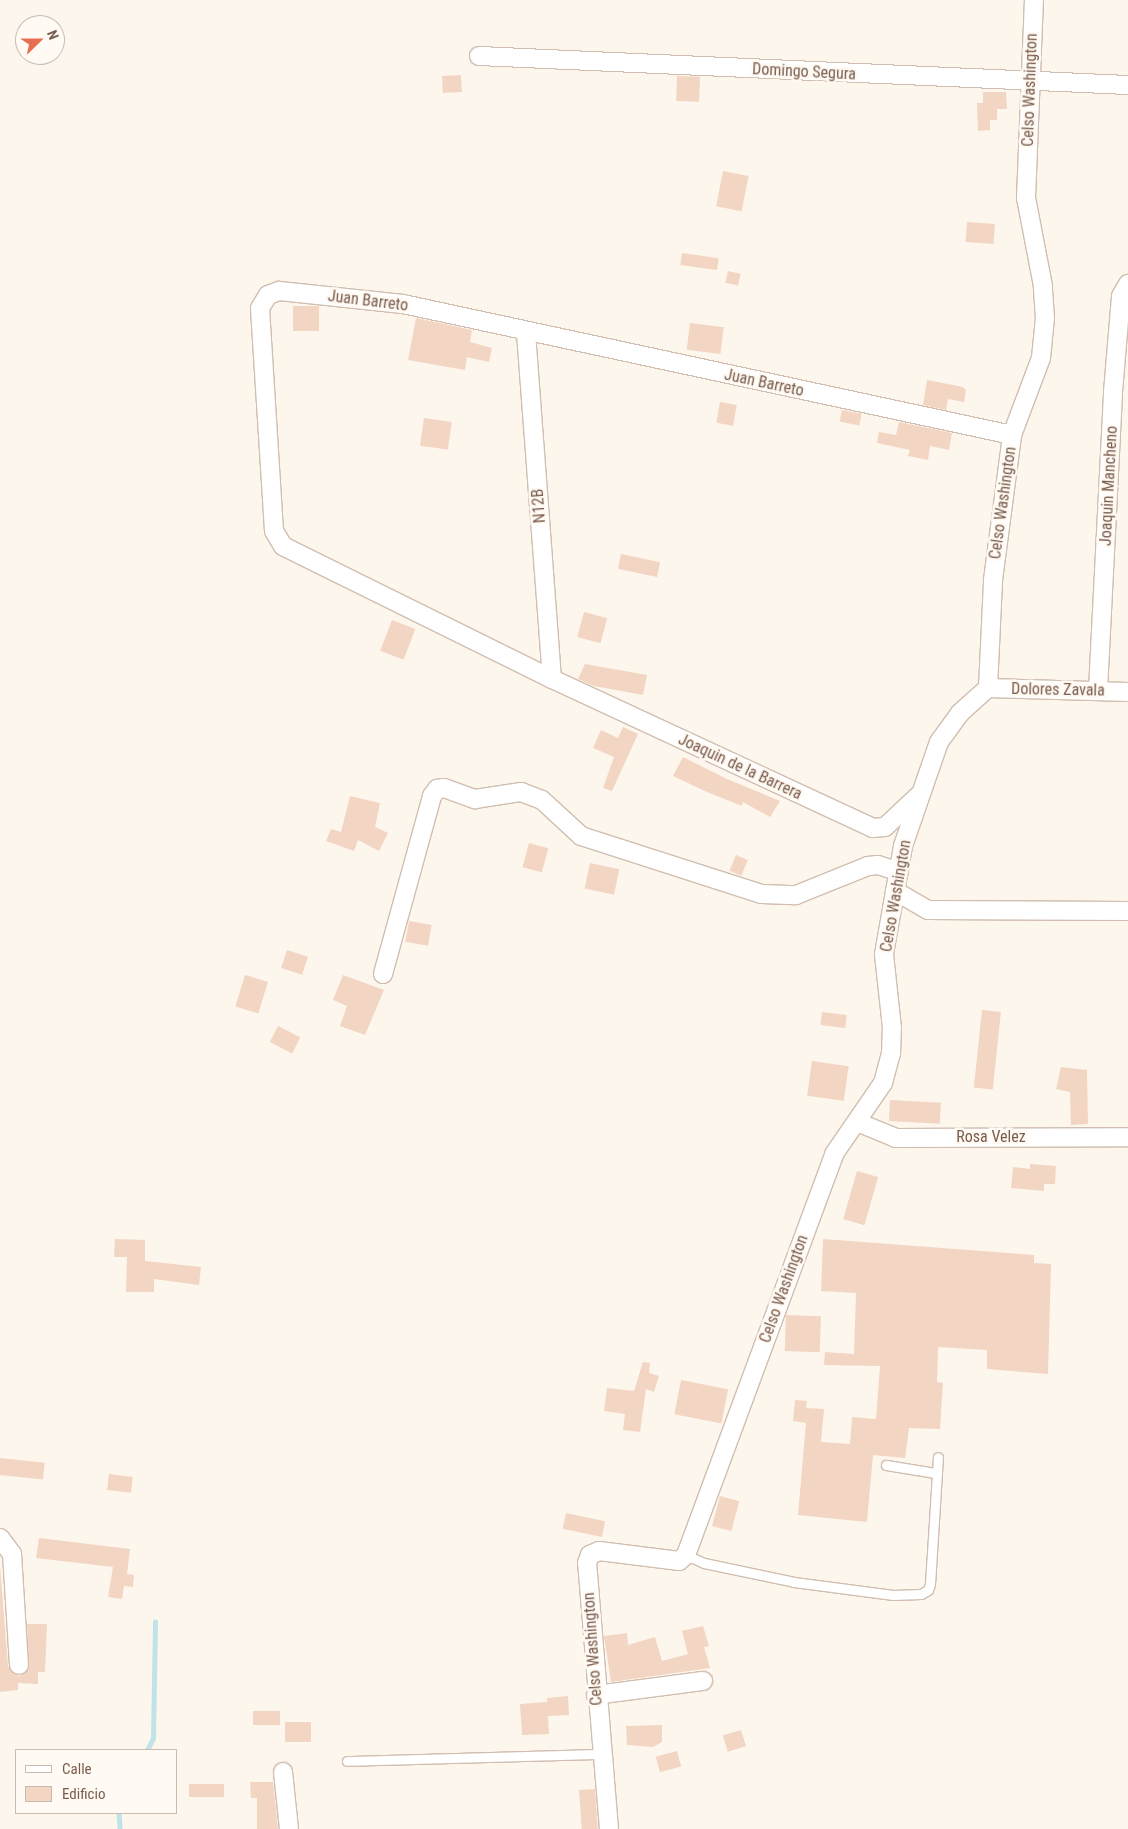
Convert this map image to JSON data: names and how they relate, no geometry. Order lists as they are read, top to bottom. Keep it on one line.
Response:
{"streets":{"street":["Domingo Segura","Celso Washington","Juan Barreto","Joaquin Mancheno","N12B","Dolores Zavala","Joaquin de la Barrera","Rosa Velez"]},"crossings":[["Domingo Segura","Celso Washington"],["Celso Washington","Juan Barreto"],["Celso Washington","Dolores Zavala"],["Celso Washington","Joaquin de la Barrera"],["Celso Washington","Rosa Velez"],["Juan Barreto","N12B"],["Juan Barreto","Joaquin de la Barrera"],["Joaquin Mancheno","Dolores Zavala"],["N12B","Joaquin de la Barrera"]],"legend":["Calle","Edificio"],"north":"right"}
